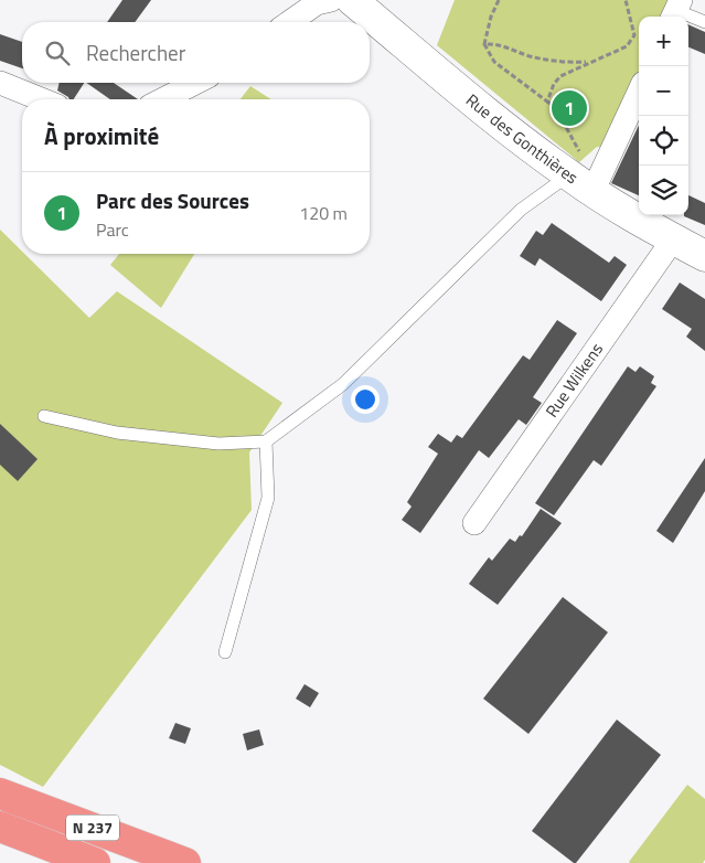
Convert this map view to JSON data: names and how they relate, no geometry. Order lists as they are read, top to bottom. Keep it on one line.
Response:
{"streets":{"highway":["N 237"],"street":["Rue des Gonthières","Rue Wilkens"]},"crossings":[["Rue des Gonthières","Rue Wilkens"]],"page":{"map_buttons":["+","−"],"search":"Rechercher","pins":"1","heading":"À proximité","list":[{"mark":"1","name":"Parc des Sources","note":"Parc","value":"120 m"}]}}
